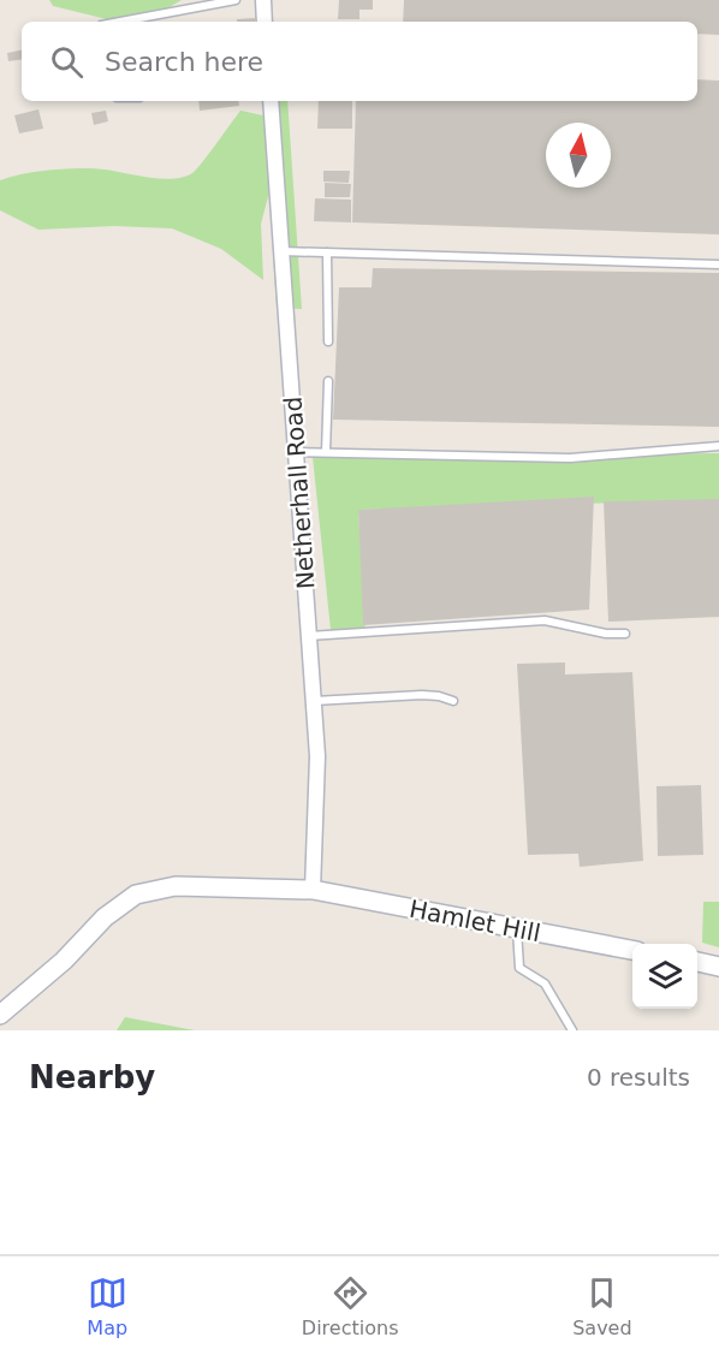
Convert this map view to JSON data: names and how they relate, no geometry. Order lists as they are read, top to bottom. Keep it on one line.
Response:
{"streets":{"street":["Netherhall Road","Hamlet Hill"]},"crossings":[["Netherhall Road","Hamlet Hill"]],"north":"top","page":{"search":"Search here","heading":["Nearby","0 results"],"nav":["Map","Directions","Saved"]}}
